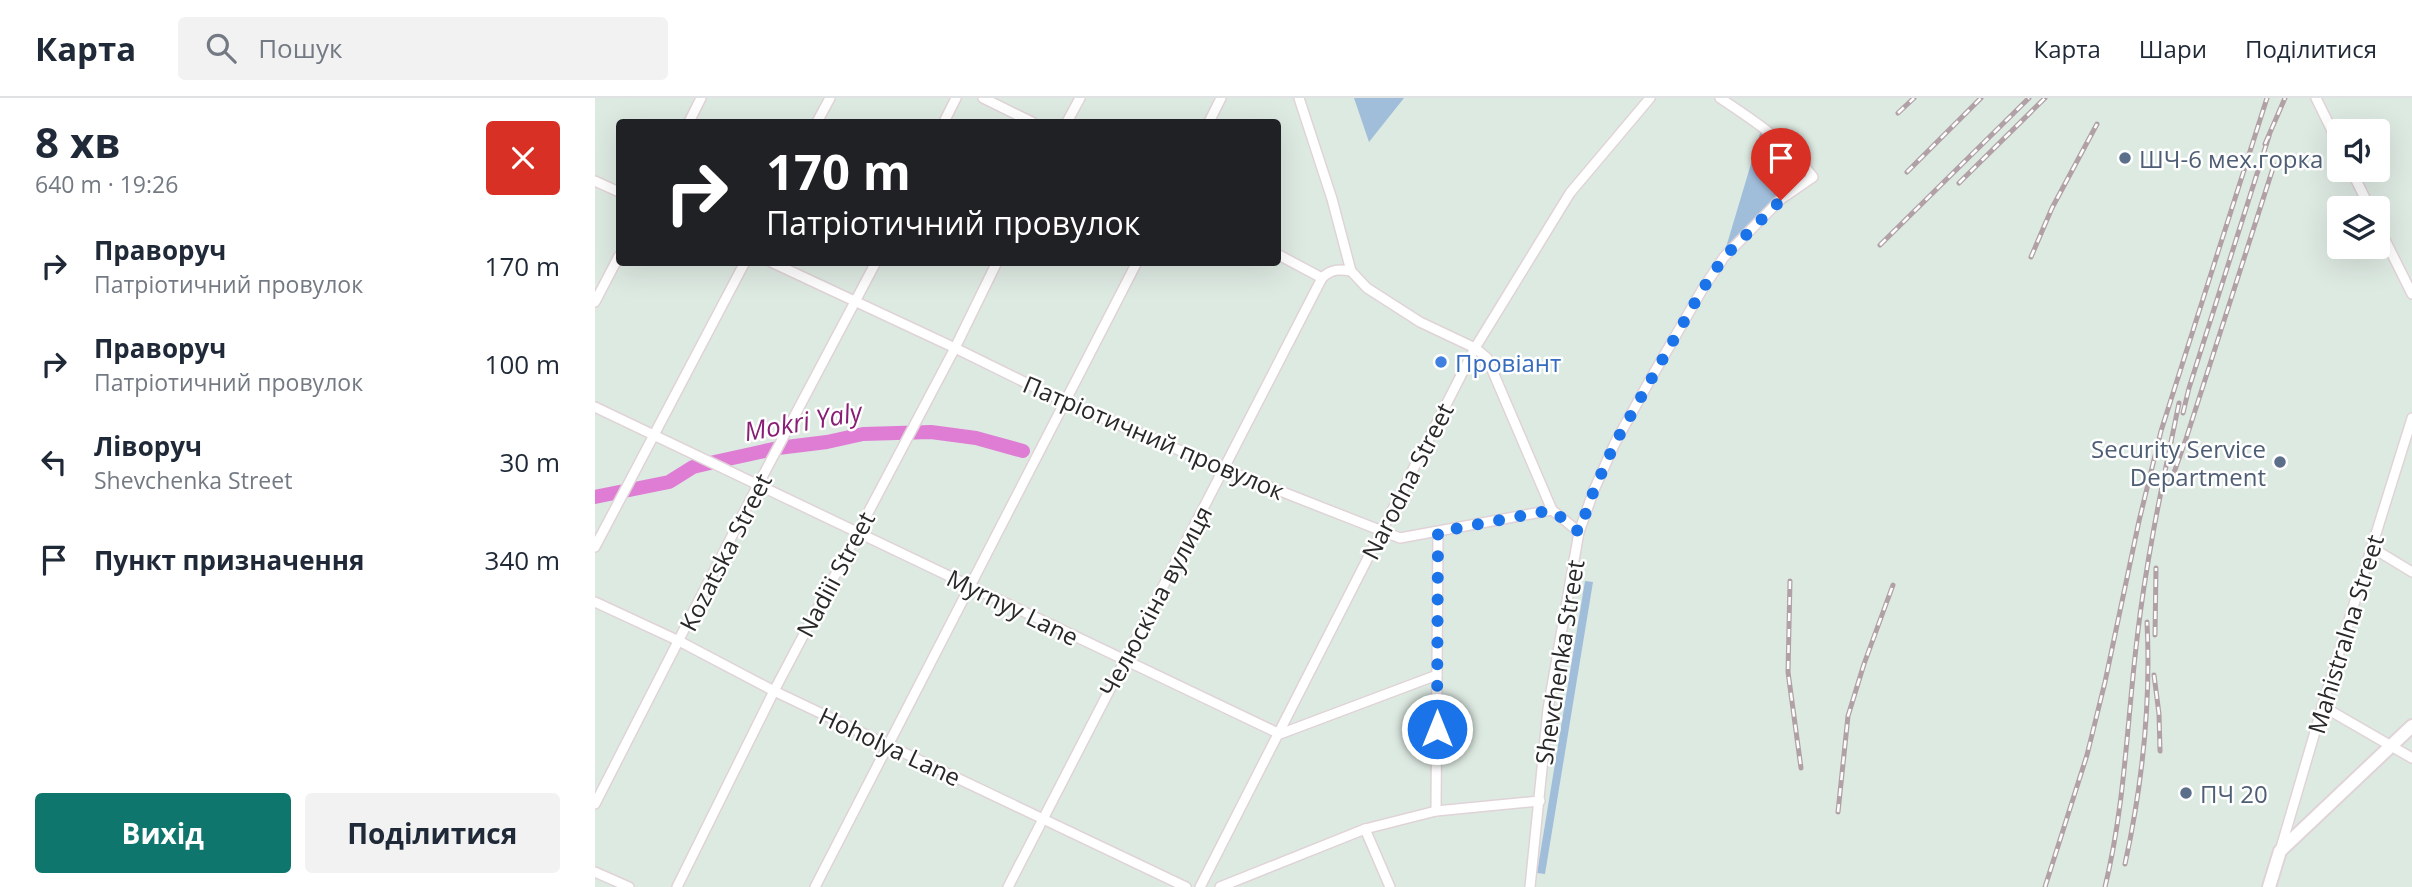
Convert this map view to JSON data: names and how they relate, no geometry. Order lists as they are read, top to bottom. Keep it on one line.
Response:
{"streets":{"street":["Патріотичний провулок","Narodna Street","Kozatska Street","Nadiii Street","Челюскіна вулиця","Myrnyy Lane","Mahistralna Street","Shevchenka Street","Hoholya Lane"]},"crossings":[["Патріотичний провулок","Narodna Street"],["Патріотичний провулок","Kozatska Street"],["Патріотичний провулок","Nadiii Street"],["Патріотичний провулок","Челюскіна вулиця"],["Narodna Street","Myrnyy Lane"],["Kozatska Street","Myrnyy Lane"],["Kozatska Street","Hoholya Lane"],["Nadiii Street","Myrnyy Lane"],["Nadiii Street","Hoholya Lane"],["Челюскіна вулиця","Myrnyy Lane"],["Челюскіна вулиця","Hoholya Lane"]],"water":["Mokri Yaly"],"places":["ШЧ-6 мех.горка","Провіант","Security Service Department","ПЧ 20"],"page":{"header":"Карта","search":"Пошук","nav":["Карта","Шари","Поділитися"],"heading":["8 хв","640 m · 19:26"],"turn":["170 m","Патріотичний провулок"],"list":[{"name":"Праворуч","note":"Патріотичний провулок","value":"170 m"},{"name":"Праворуч","note":"Патріотичний провулок","value":"100 m"},{"name":"Ліворуч","note":"Shevchenka Street","value":"30 m"},{"name":"Пункт призначення","value":"340 m"}],"buttons":["Вихід","Поділитися"]}}
